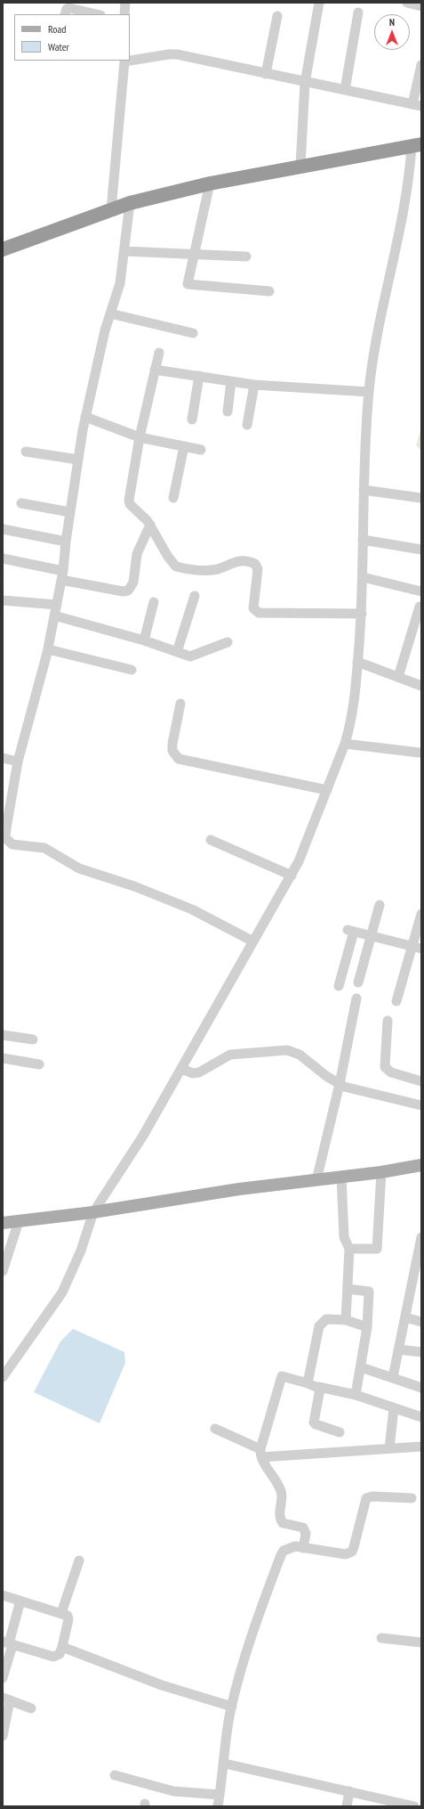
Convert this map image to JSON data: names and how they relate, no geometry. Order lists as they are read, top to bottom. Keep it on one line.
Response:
{"legend":["Road","Water"],"north":"top"}
